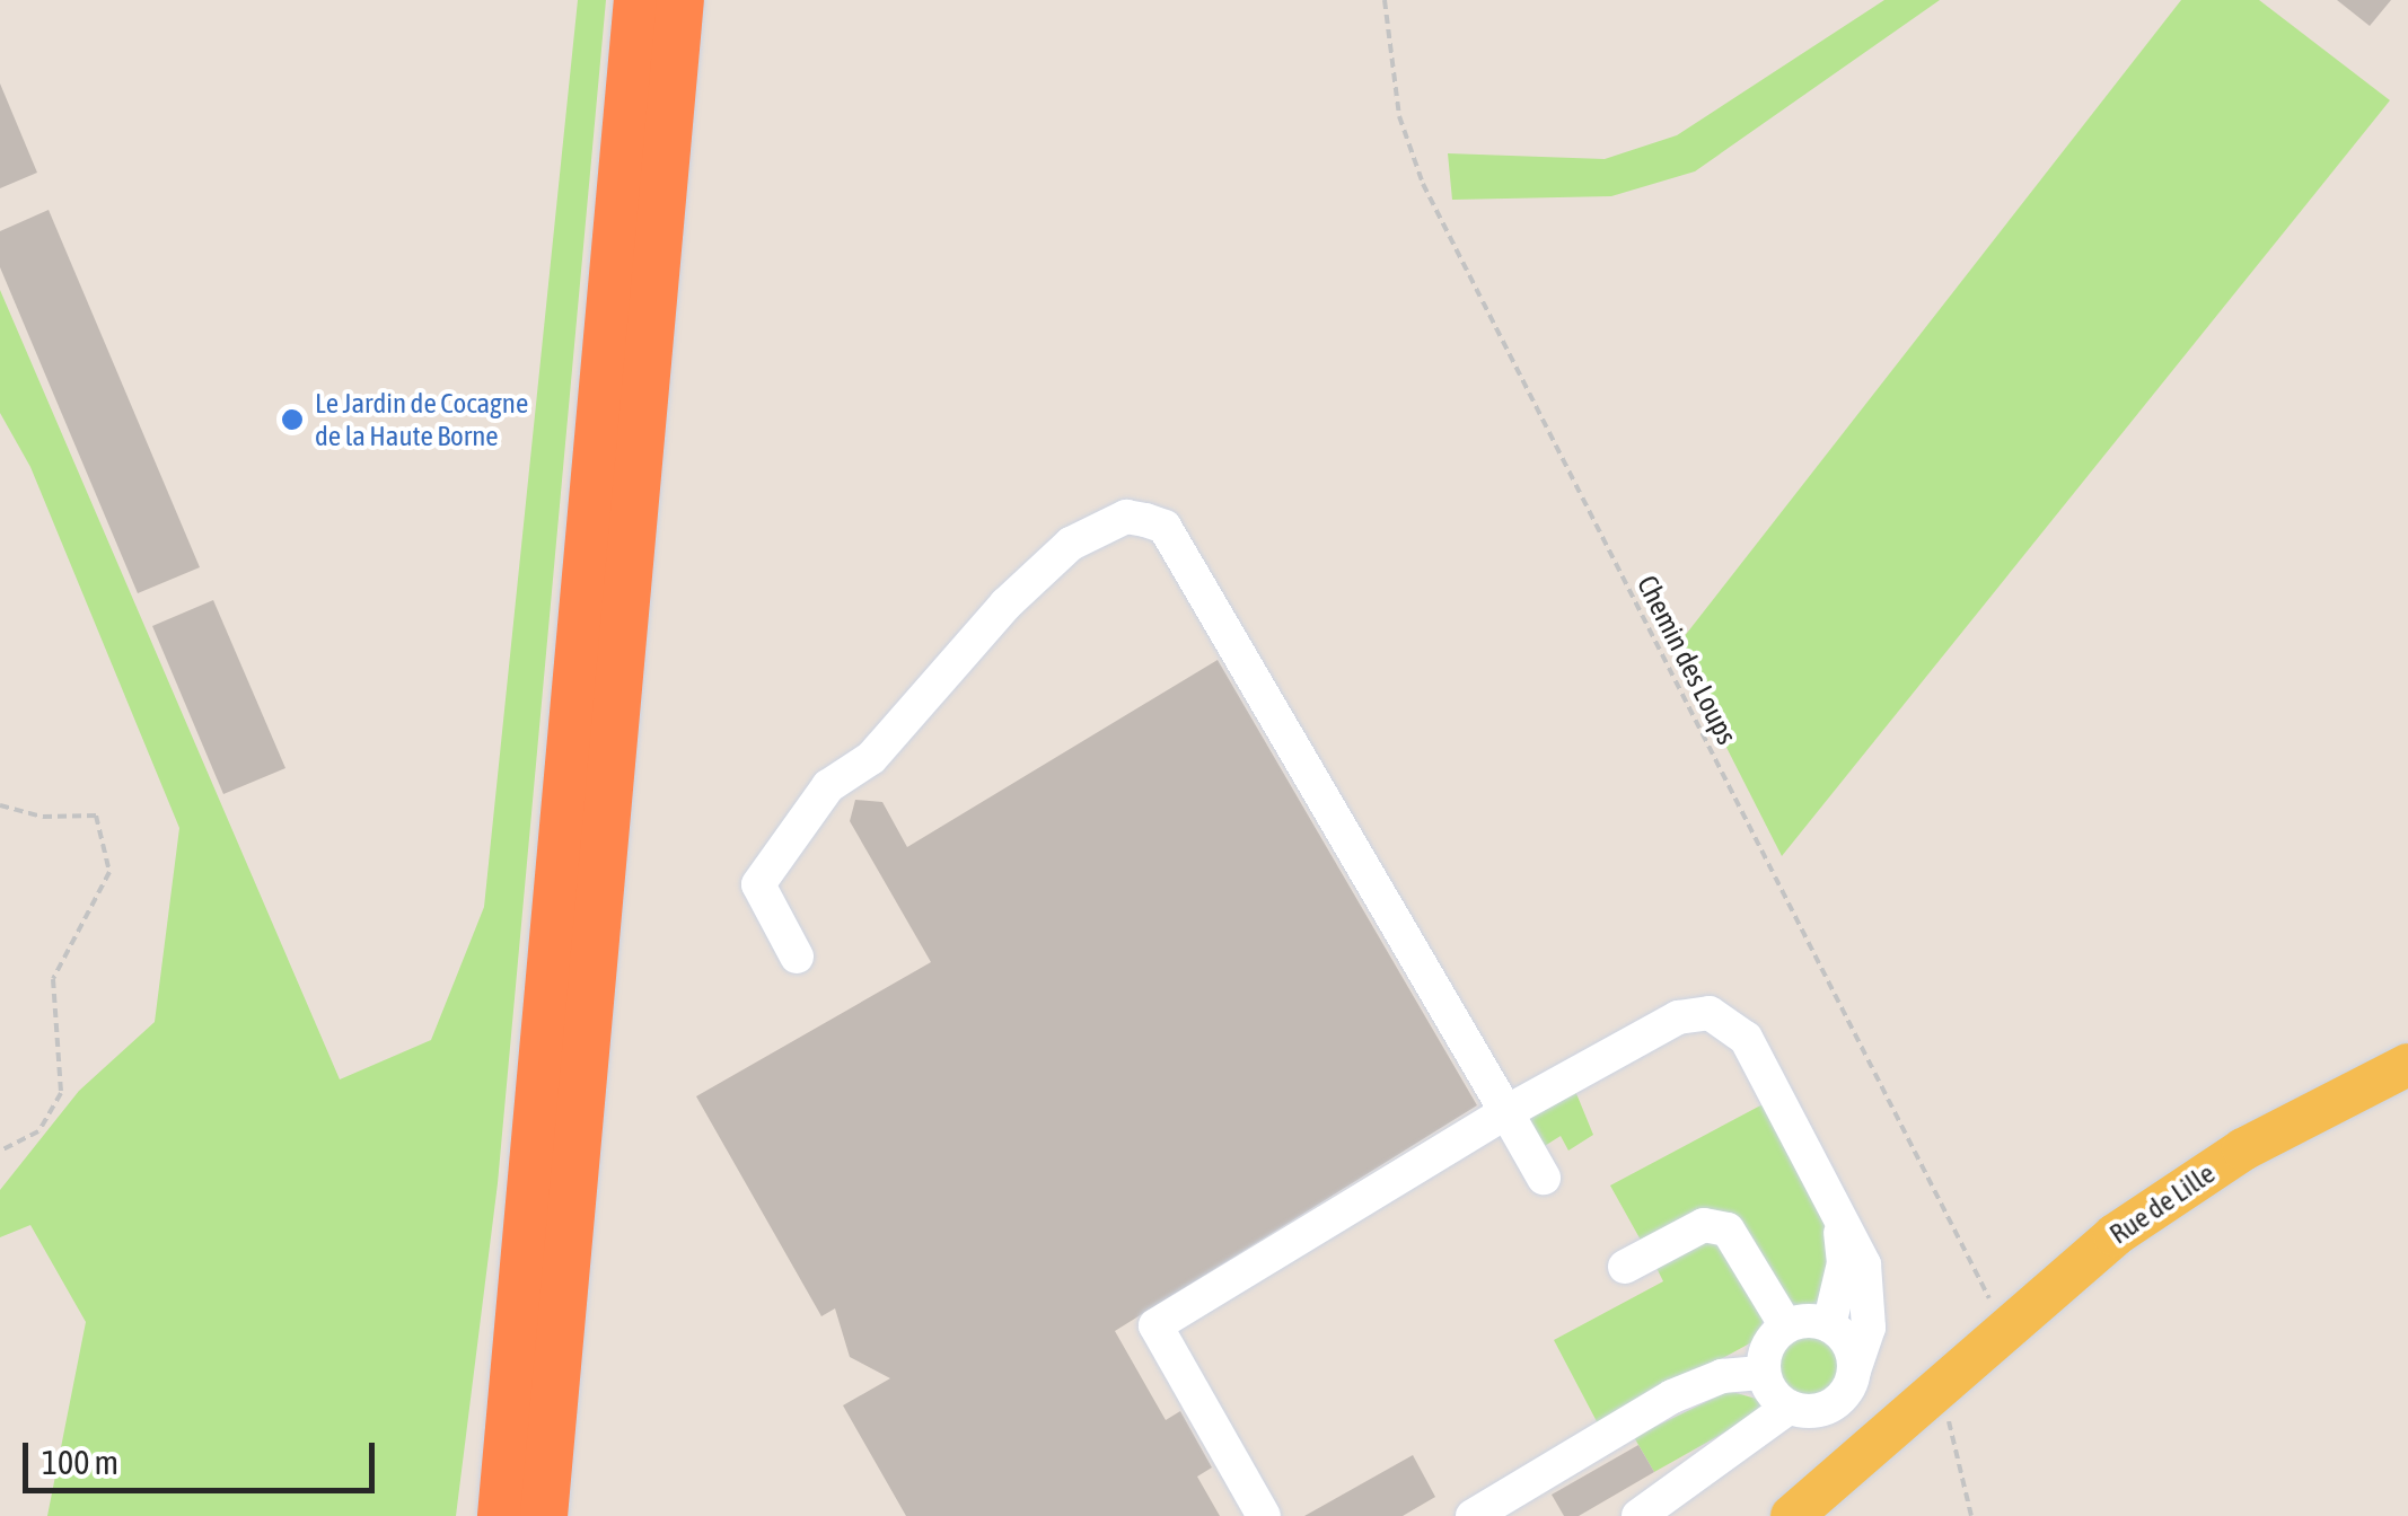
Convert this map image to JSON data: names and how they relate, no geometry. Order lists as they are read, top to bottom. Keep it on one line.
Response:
{"streets":{"main road":["Rue de Lille"],"path":["Chemin des Loups"]},"crossings":[["Chemin des Loups","Rue de Lille"]],"places":["Le Jardin de Cocagne de la Haute Borne"],"scale_bar":"100 m"}
